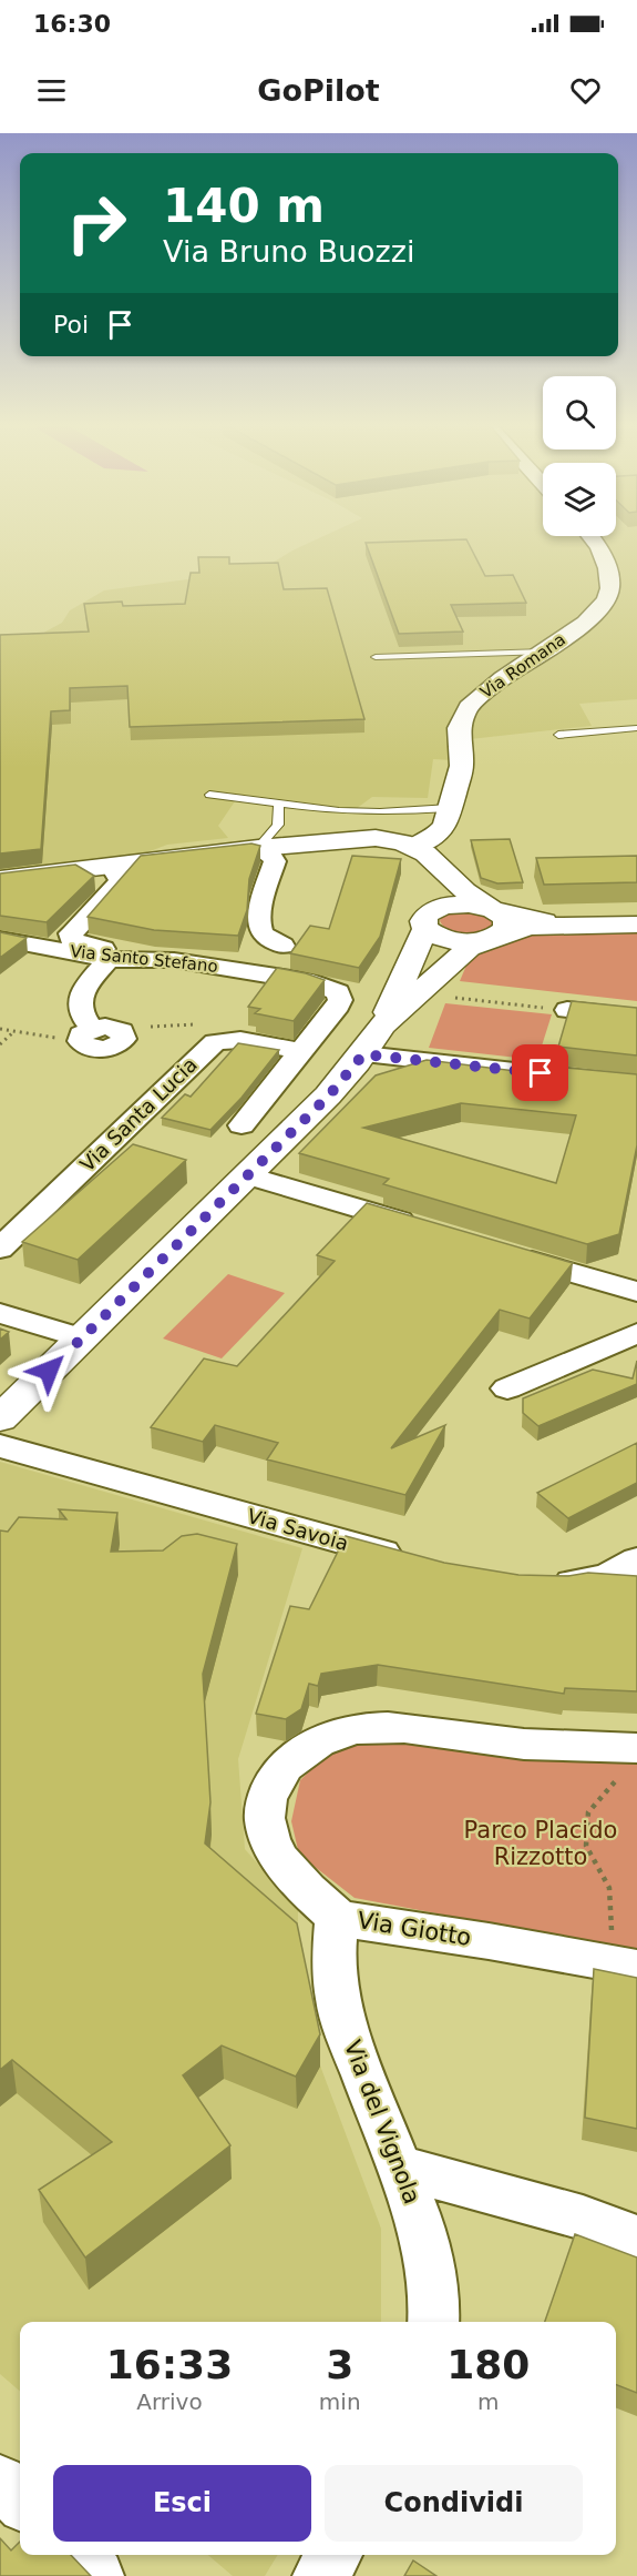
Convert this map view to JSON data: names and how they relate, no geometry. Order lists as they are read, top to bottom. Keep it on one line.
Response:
{"streets":{"main road":["Via Romana"],"street":["Via Santo Stefano","Via Santa Lucia","Via Savoia","Via Giotto","Via del Vignola"]},"crossings":[["Via Santo Stefano","Via Santa Lucia"],["Via Giotto","Via del Vignola"]],"parks":["Parco Placido Rizzotto"],"page":{"status":"16:30","header":"GoPilot","turn":["140 m","Via Bruno Buozzi"],"then":"Poi","eta":["16:33","Arrivo","3","min","180","m"],"buttons":["Esci","Condividi"]}}
